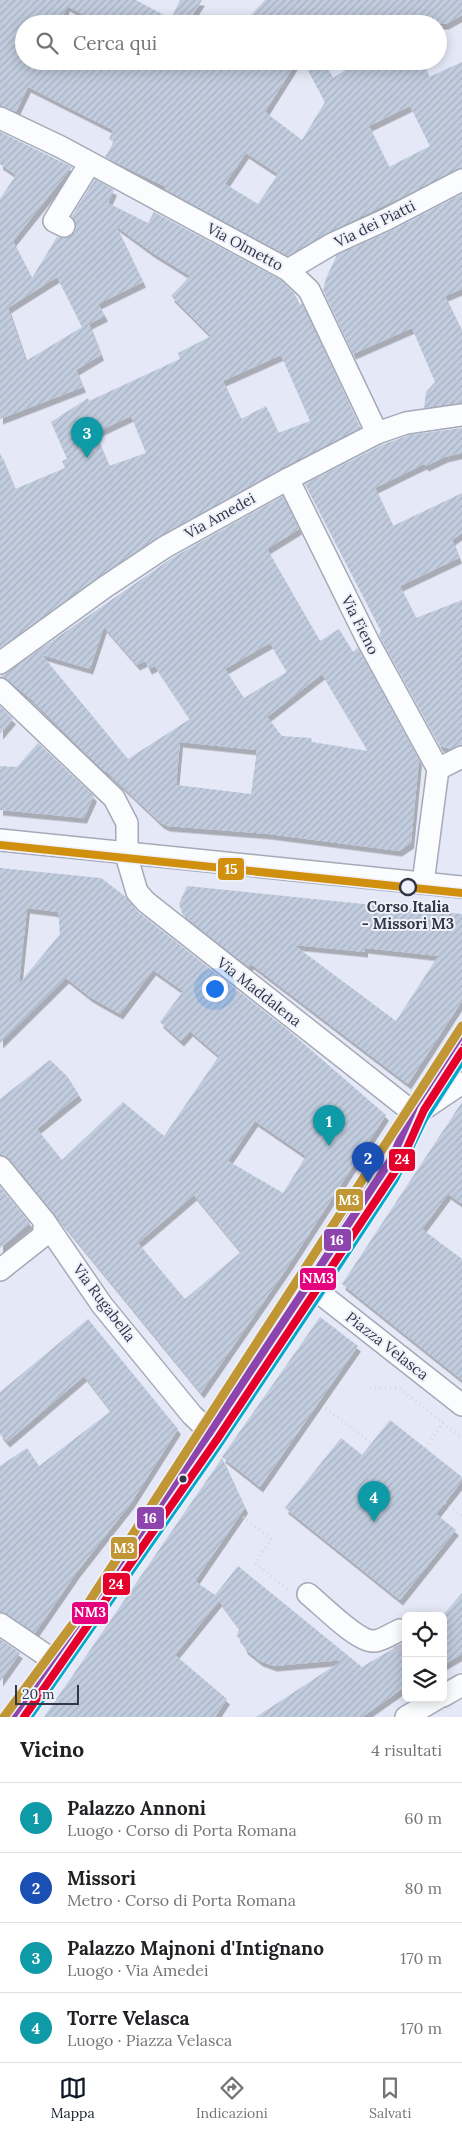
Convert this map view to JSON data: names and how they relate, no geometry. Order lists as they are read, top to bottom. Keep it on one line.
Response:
{"streets":{"street":["Via dei Piatti","Via Olmetto","Via Amedei","Via Fieno","Via Maddalena","Via Rugabella","Piazza Velasca"]},"crossings":[["Via dei Piatti","Via Olmetto"],["Via Olmetto","Via Amedei"],["Via Amedei","Via Fieno"]],"places":["Corso Italia - Missori M3"],"lines":["transit line 15","metro line M3","transit line 16","transit line NM3","transit line 24"],"scale_bar":"20 m","page":{"search":"Cerca qui","pins":["3","1","2","4"],"scale":"20 m","heading":["Vicino","4 risultati"],"list":[{"mark":"1","name":"Palazzo Annoni","note":"Luogo · Corso di Porta Romana","value":"60 m"},{"mark":"2","name":"Missori","note":"Metro · Corso di Porta Romana","value":"80 m"},{"mark":"3","name":"Palazzo Majnoni d'Intignano","note":"Luogo · Via Amedei","value":"170 m"},{"mark":"4","name":"Torre Velasca","note":"Luogo · Piazza Velasca","value":"170 m"}],"nav":["Mappa","Indicazioni","Salvati"]}}
